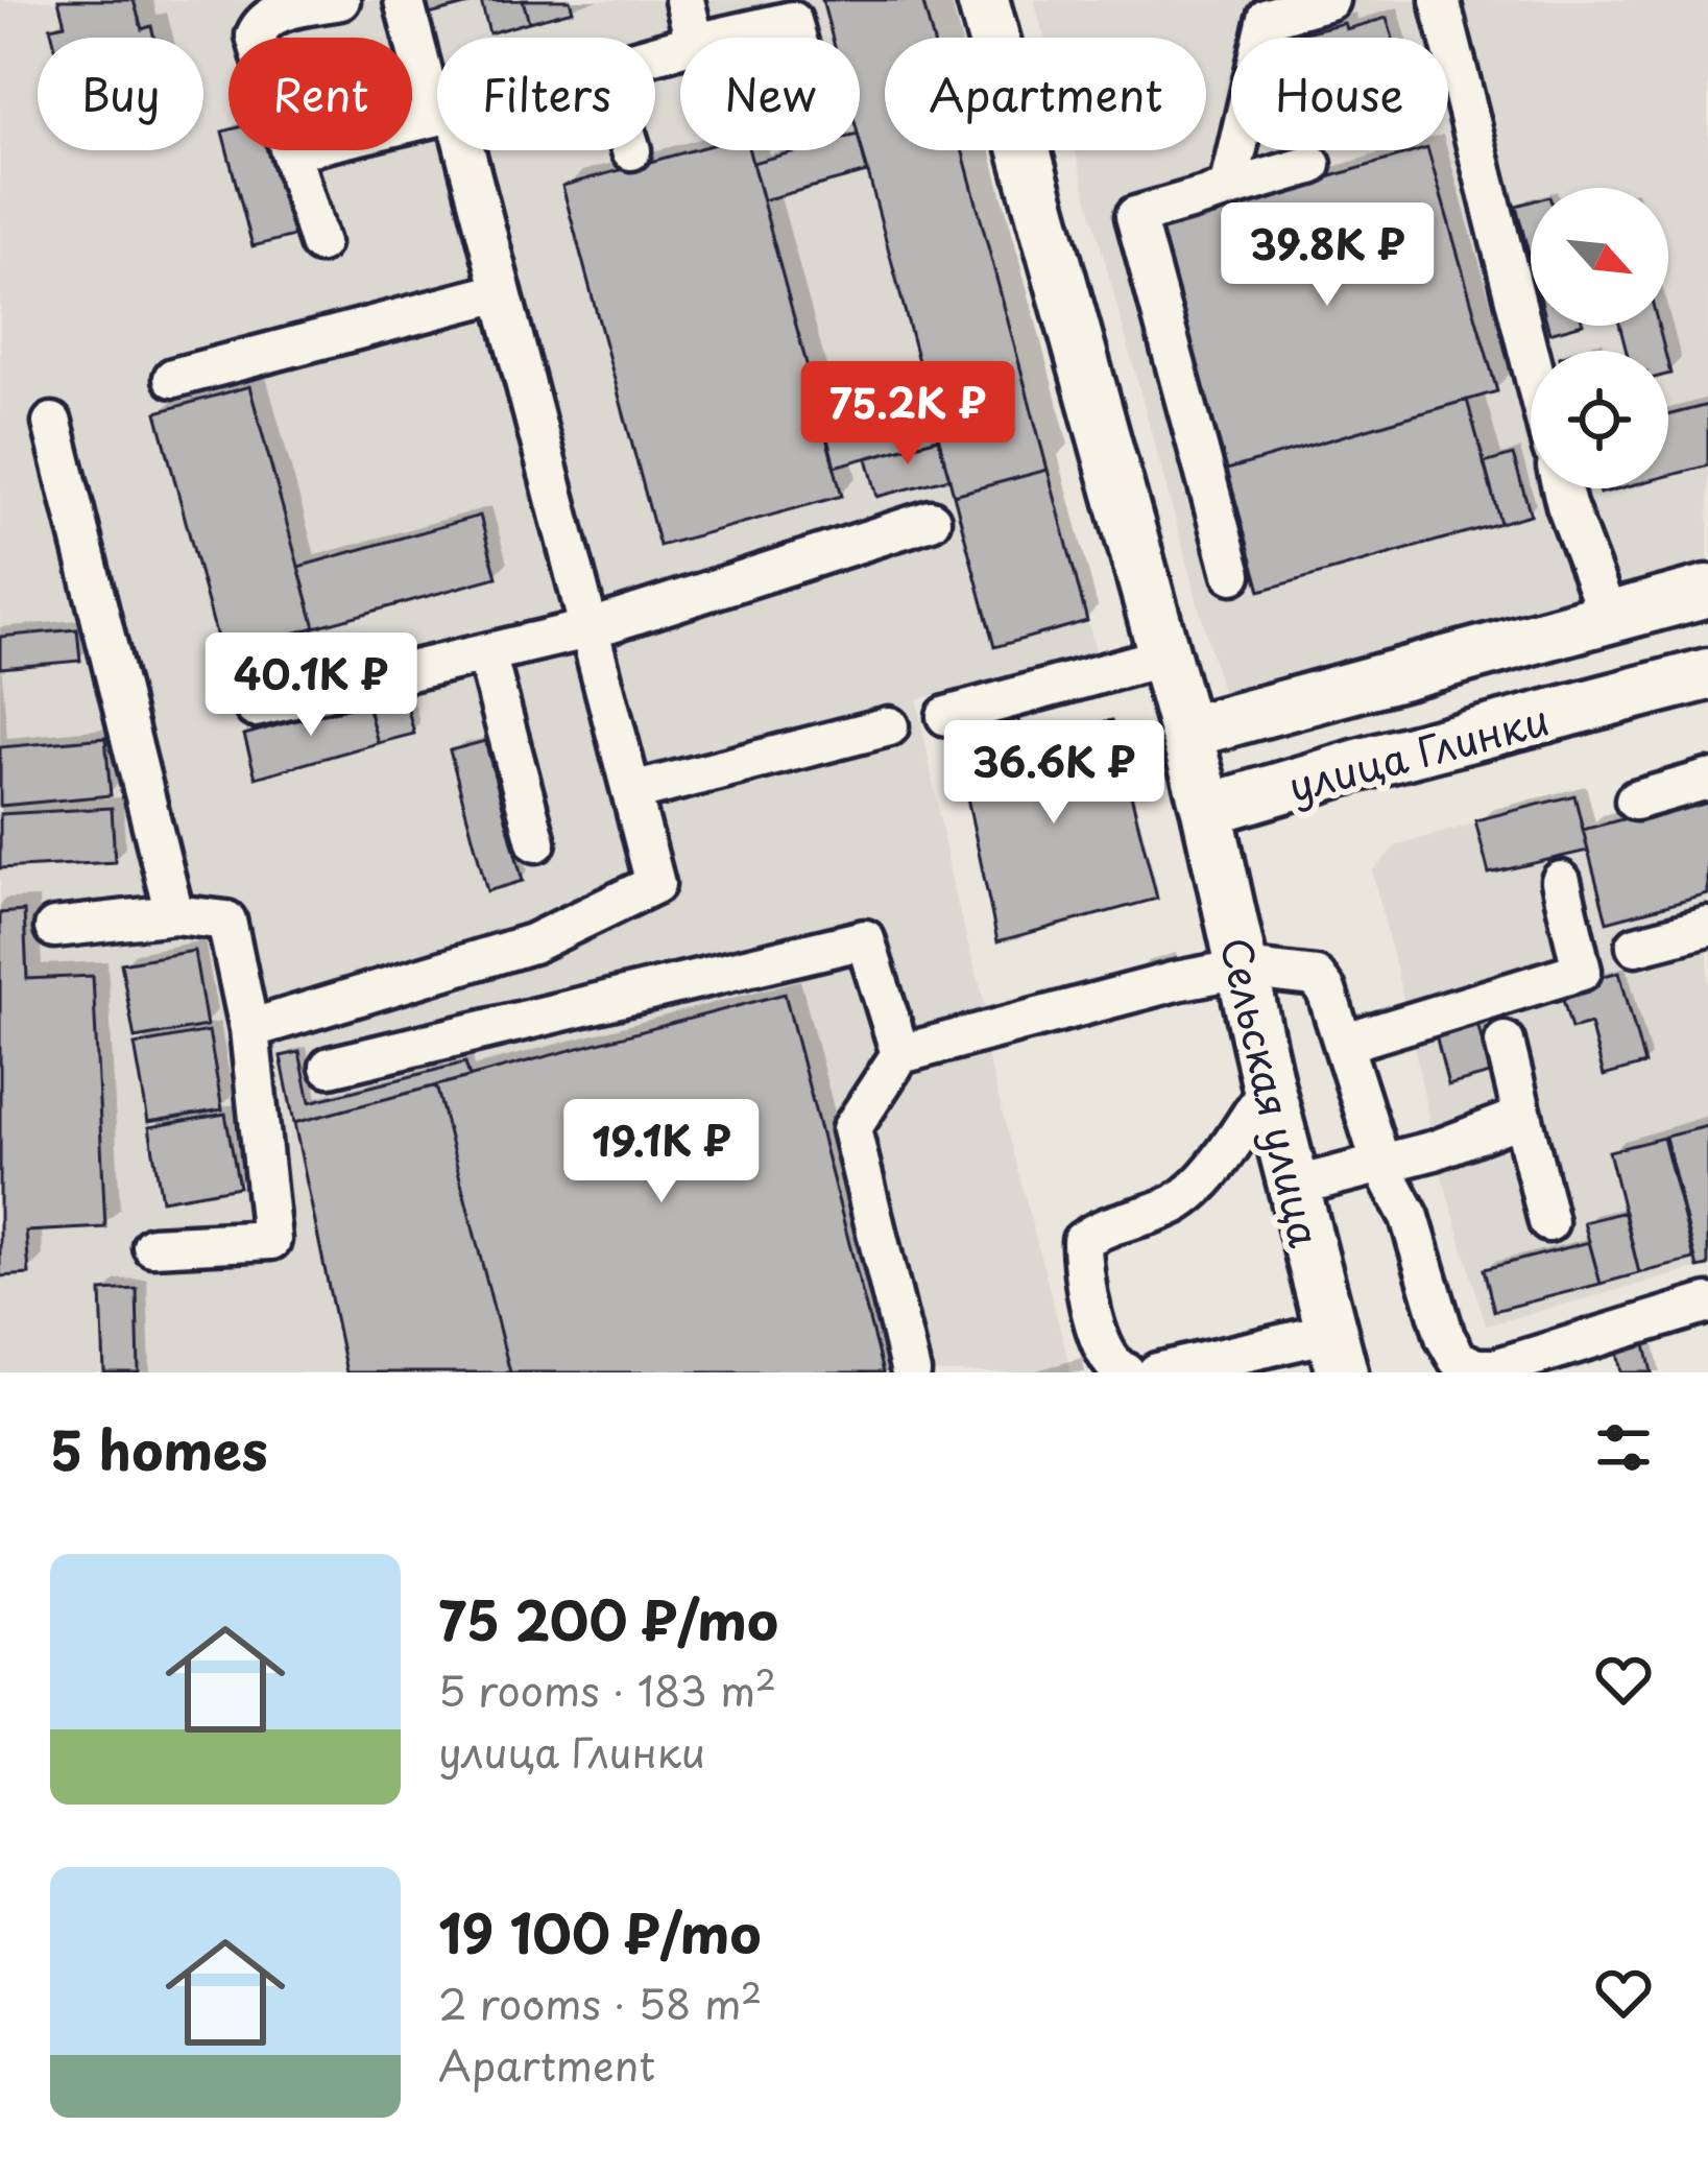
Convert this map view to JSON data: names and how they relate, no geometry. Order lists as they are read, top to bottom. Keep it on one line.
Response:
{"streets":{"main road":["улица Глинки","Сельская улица"]},"crossings":[["улица Глинки","Сельская улица"]],"north":"bottom right","page":{"chip":["Buy","Rent","Filters","New","Apartment","House"],"price":["39.8K ₽","75.2K ₽","40.1K ₽","36.6K ₽","19.1K ₽"],"heading":"5 homes","list":[{"name":"75 200 ₽/mo","note":"5 rooms · 183 m² · улица Глинки"},{"name":"19 100 ₽/mo","note":"2 rooms · 58 m² · Apartment"}]}}
